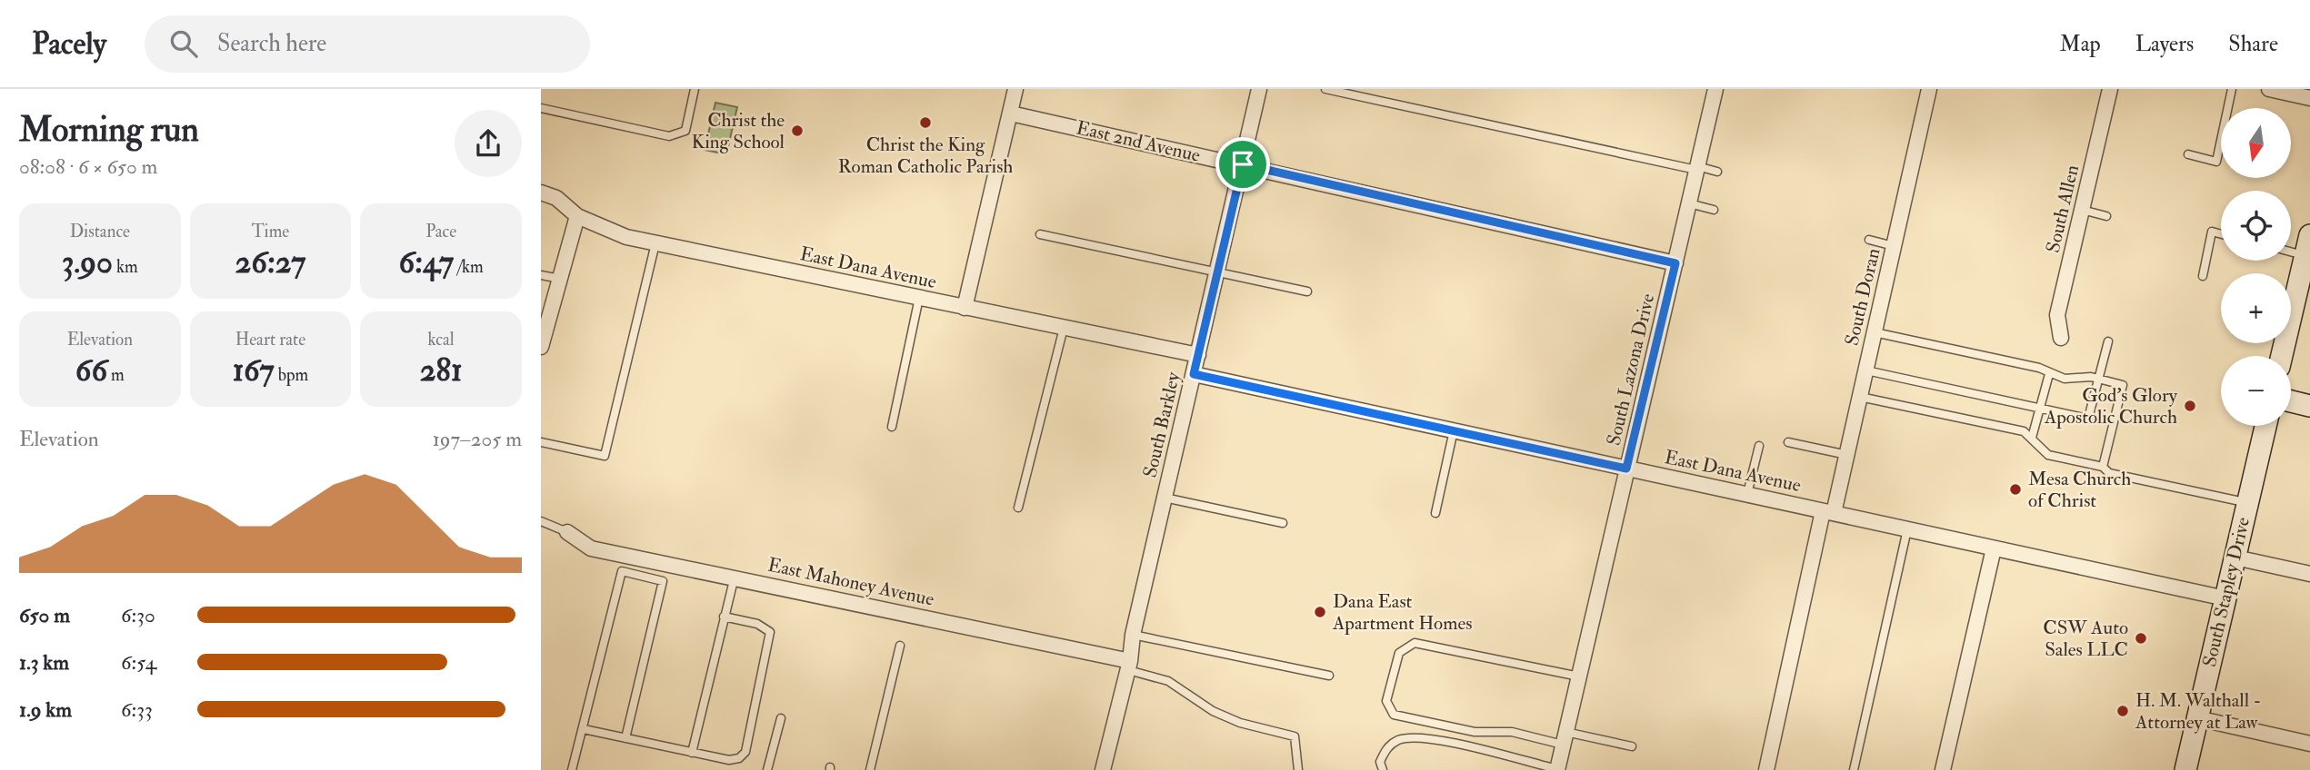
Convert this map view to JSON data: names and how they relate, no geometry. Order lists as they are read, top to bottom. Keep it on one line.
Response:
{"streets":{"main road":["South Stapley Drive"],"street":["East 2nd Avenue","South Allen","East Dana Avenue","South Doran","South Lazona Drive","South Barkley","East Mahoney Avenue"]},"crossings":[["East 2nd Avenue","South Lazona Drive"],["East 2nd Avenue","South Barkley"],["East Dana Avenue","South Doran"],["East Dana Avenue","South Lazona Drive"],["East Dana Avenue","South Barkley"],["East Dana Avenue","South Stapley Drive"],["South Barkley","East Mahoney Avenue"]],"places":["Christ the King Roman Catholic Parish","Christ the King School","God’s Glory Apostolic Church","Mesa Church of Christ","Dana East Apartment Homes","CSW Auto Sales LLC","H. M. Walthall - Attorney at Law"],"north":"bottom","page":{"header":"Pacely","search":"Search here","nav":["Map","Layers","Share"],"heading":["Morning run","08:08 · 6 × 650 m"],"map_buttons":["+","−"],"stats":[["Distance","3.90 km"],["Time","26:27"],["Pace","6:47 /km"],["Elevation","66 m"],["Heart rate","167 bpm"],["kcal","281"]],"chart":["Elevation","197–205 m"],"list":[{"name":"650 m","note":"6:30"},{"name":"1.3 km","note":"6:54"},{"name":"1.9 km","note":"6:33"}]}}
